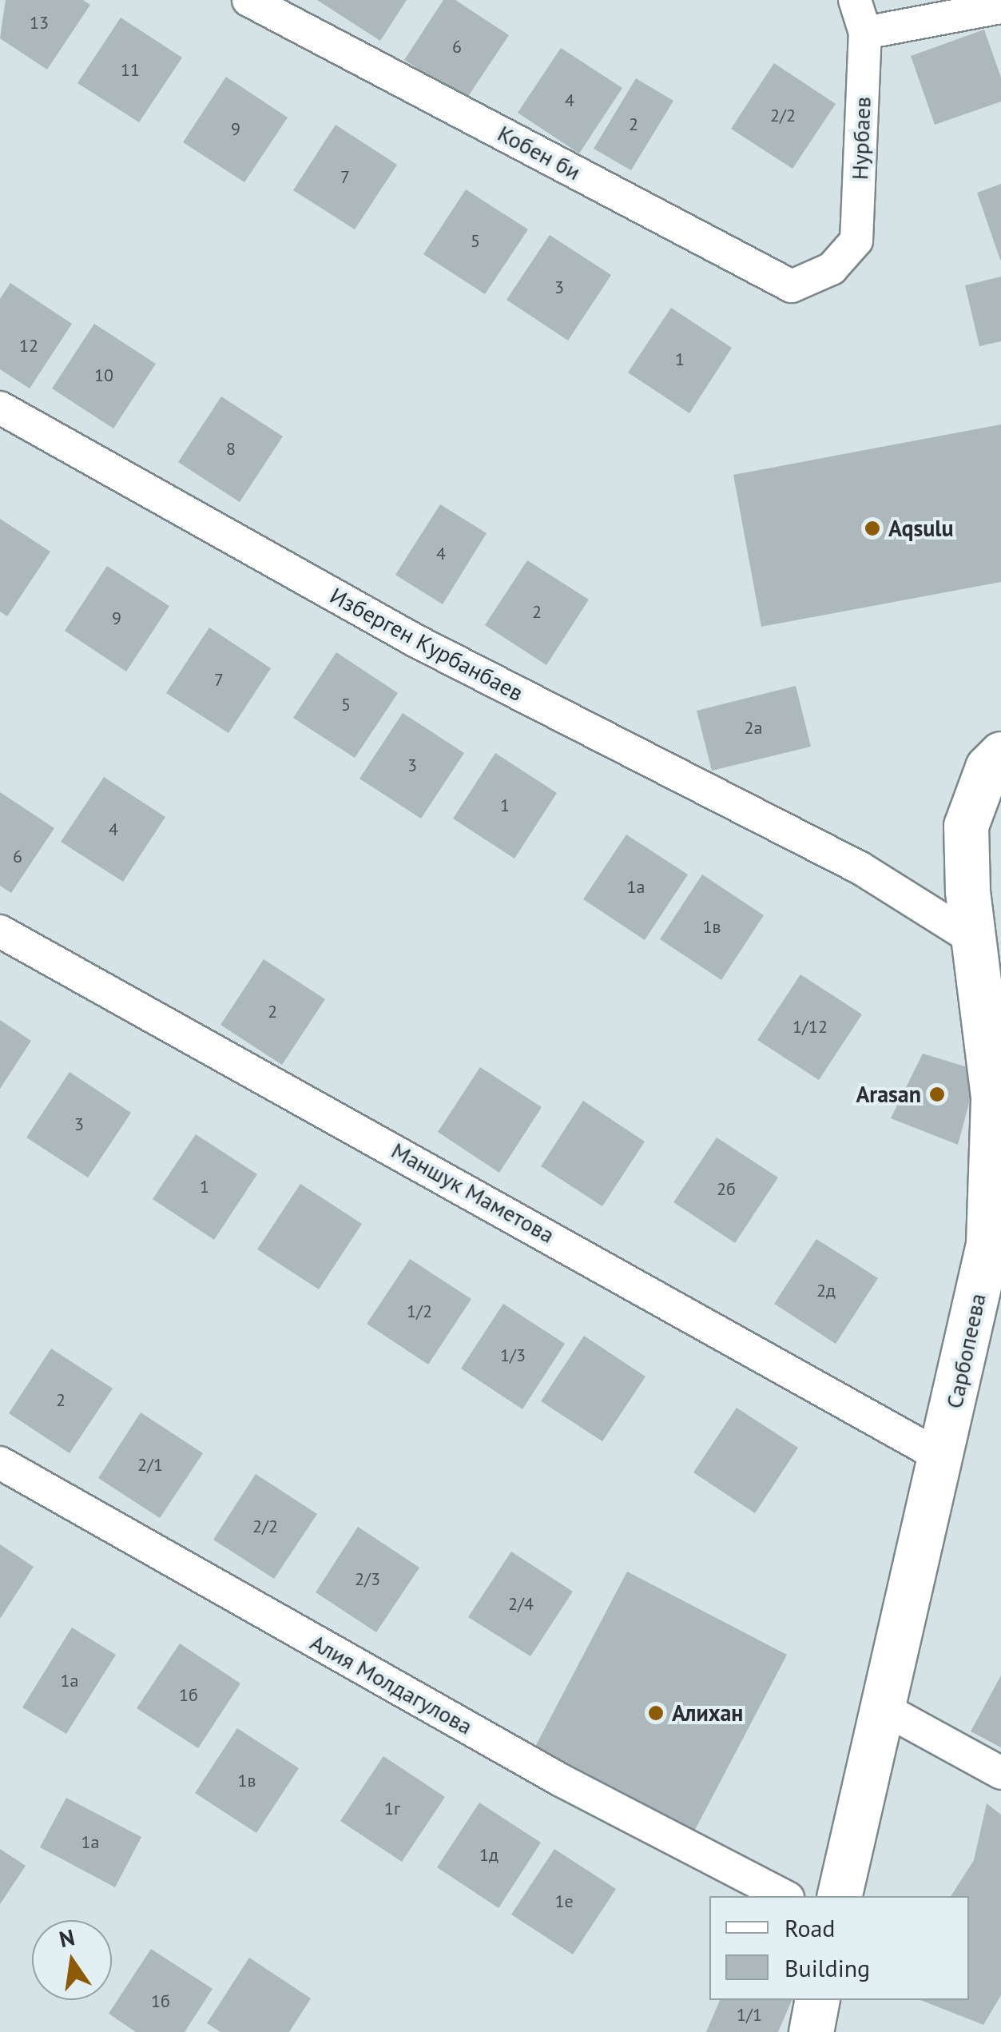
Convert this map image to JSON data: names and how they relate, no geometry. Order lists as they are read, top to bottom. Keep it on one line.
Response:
{"streets":{"street":["Нурбаев","Кобен би","Изберген Курбанбаев","Маншук Маметова","Сарбопеева","Алия Молдагулова"]},"crossings":[["Нурбаев","Кобен би"],["Изберген Курбанбаев","Сарбопеева"],["Маншук Маметова","Сарбопеева"]],"places":["Aqsulu","Arasan","Алихан"],"house_numbers":["13","6","11","4","2/2","2","9","7","5","3","12","1","10","8","4","2","9","7","5","2а","3","1","4","6","1а","1в","2","1/12","3","1","2б","2д","1/2","1/3","2","2/1","2/2","2/3","2/4","1а","1б","1в","1г","1а","1д","1е","1б","1/1"],"legend":["Road","Building"],"north":"top"}
